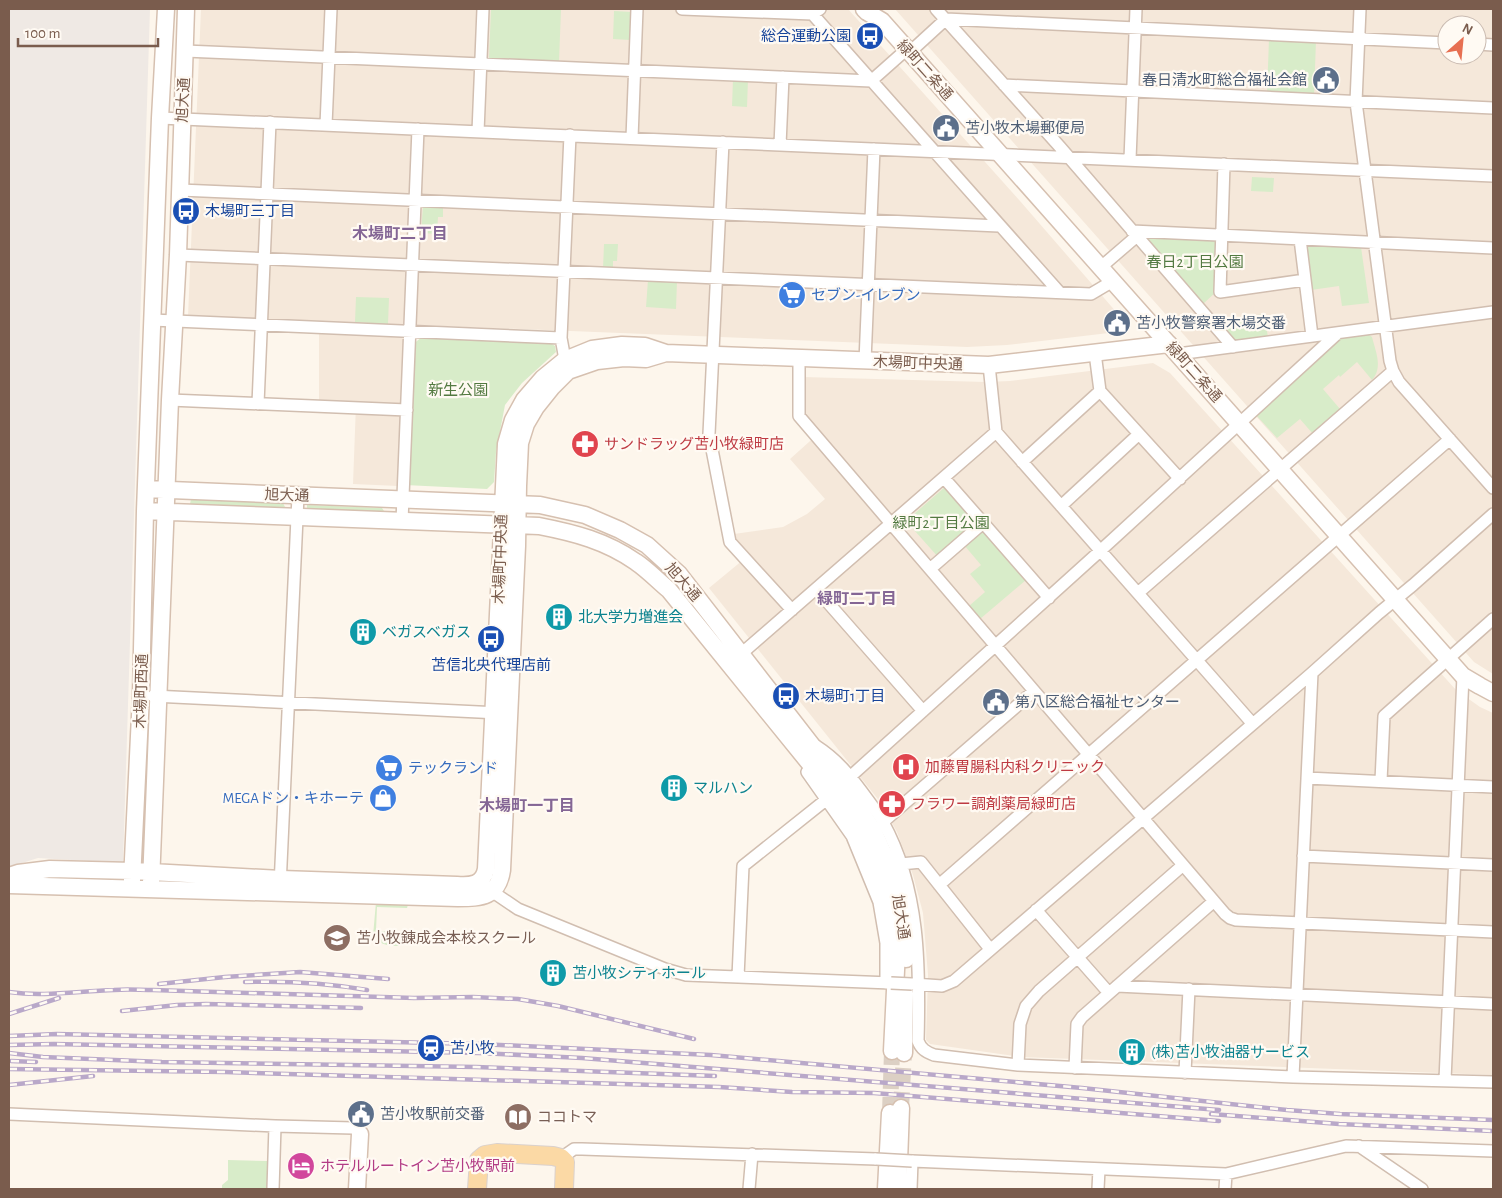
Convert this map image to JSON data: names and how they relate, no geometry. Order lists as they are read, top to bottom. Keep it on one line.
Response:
{"streets":{"street":["緑町二条通","旭大通","木場町中央通","木場町西通"]},"crossings":[["緑町二条通","木場町中央通"],["旭大通","木場町中央通"],["旭大通","木場町西通"]],"districts":["木場町二丁目","緑町二丁目","木場町一丁目"],"parks":["春日2丁目公園","新生公園","緑町2丁目公園"],"places":{"bus stop":["総合運動公園","木場町三丁目","苫信北央代理店前","木場町1丁目"],"public building":["春日清水町総合福祉会館","苫小牧木場郵便局","苫小牧警察署木場交番","第八区総合福祉センター","苫小牧駅前交番"],"supermarket":["セブン-イレブン","テックランド"],"pharmacy":["サンドラッグ苫小牧緑町店","フラワー調剤薬局緑町店"],"building":["北大学力増進会","ベガスベガス","マルハン","苫小牧シティホール","(株)苫小牧油器サービス"],"hospital":["加藤胃腸科内科クリニック"],"shop":["MEGAドン・キホーテ"],"school or university":["苫小牧錬成会本校スクール"],"station":["苫小牧"],"library":["ココトマ"],"hotel":["ホテルルートイン苫小牧駅前"]},"scale_bar":"100 m","north":"top right"}
